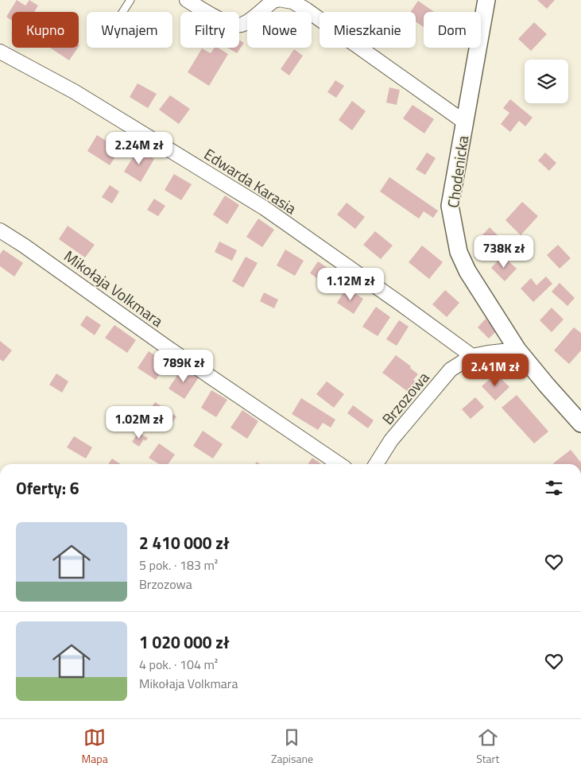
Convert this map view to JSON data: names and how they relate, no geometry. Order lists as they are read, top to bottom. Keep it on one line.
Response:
{"streets":{"street":["Chodenicka","Edwarda Karasia","Mikołaja Volkmara","Brzozowa"]},"crossings":[["Chodenicka","Brzozowa"],["Edwarda Karasia","Brzozowa"]],"page":{"chip":["Kupno","Wynajem","Filtry","Nowe","Mieszkanie","Dom"],"price":["2.24M zł","738K zł","1.12M zł","789K zł","2.41M zł","1.02M zł"],"heading":"Oferty: 6","list":[{"name":"2 410 000 zł","note":"5 pok. · 183 m² · Brzozowa"},{"name":"1 020 000 zł","note":"4 pok. · 104 m² · Mikołaja Volkmara"}],"tabs":["Mapa","Zapisane","Start"]}}
